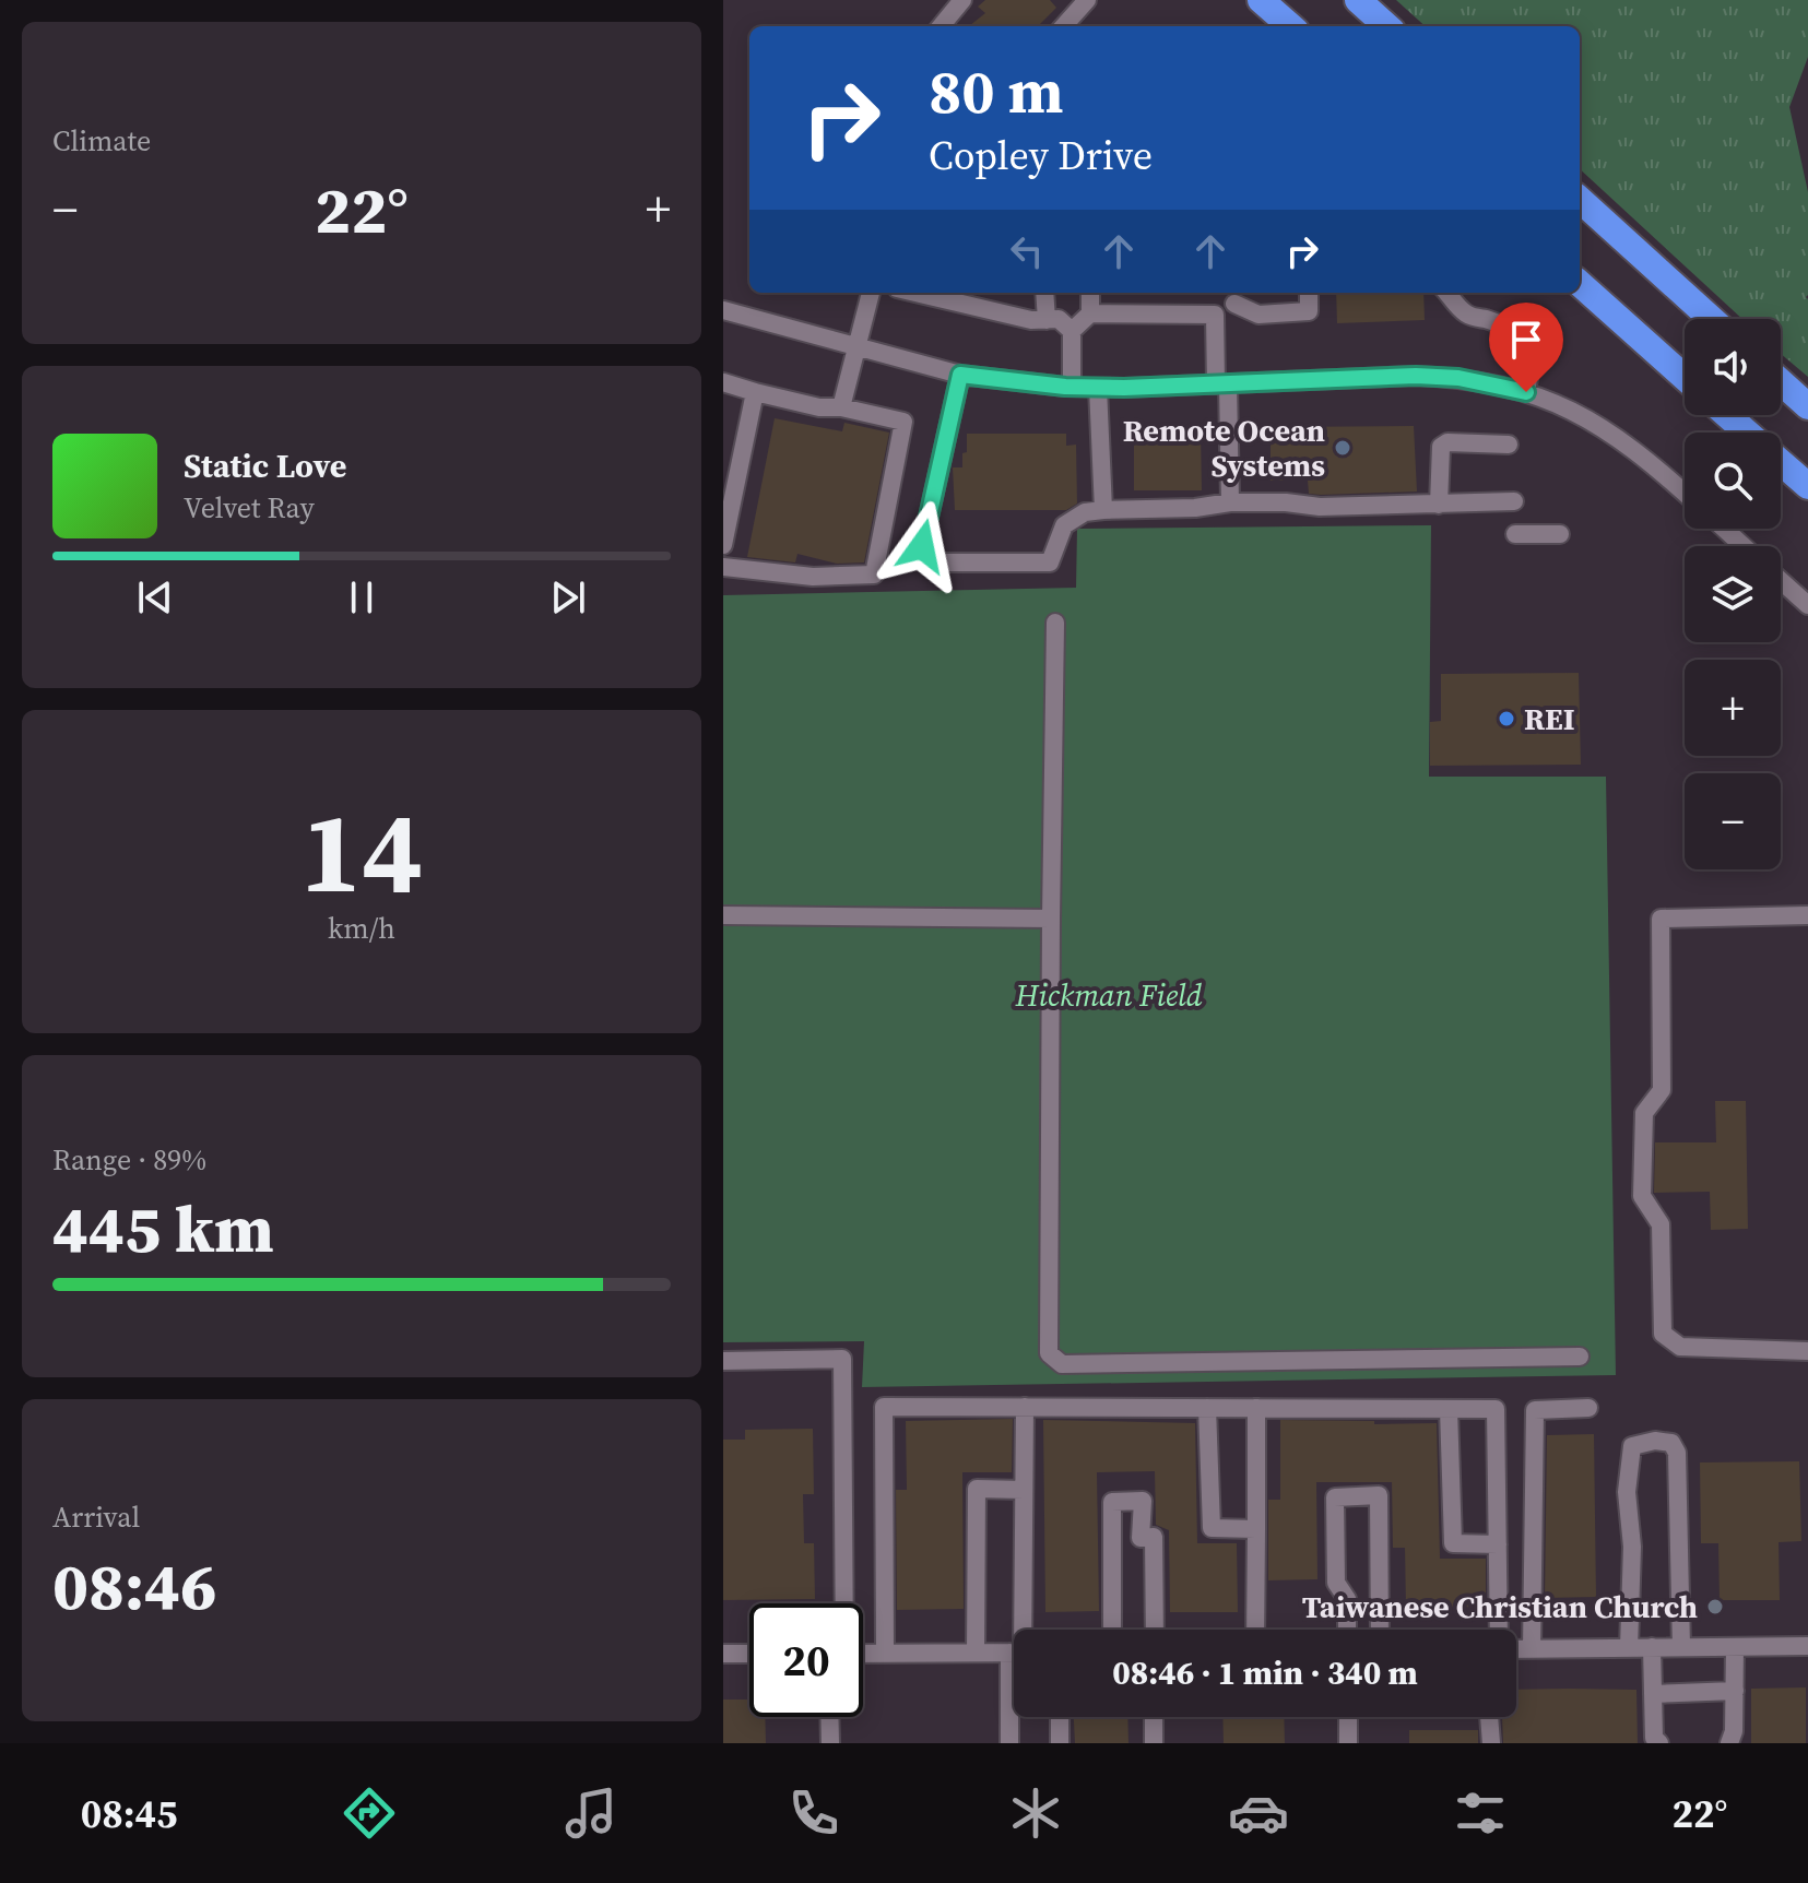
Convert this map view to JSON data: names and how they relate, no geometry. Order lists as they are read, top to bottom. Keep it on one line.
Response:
{"parks":["Hickman Field"],"places":["Remote Ocean Systems","REI","Taiwanese Christian Church"],"page":{"tile":["Climate",["14","km/h"],["Range · 89%","445 km"],["Arrival","08:46"]],"turn":["80 m","Copley Drive"],"heat":["−","22°","+"],"map_buttons":["+","−"],"song":["Static Love","Velvet Ray"],"limit":"20","trip":"08:46 · 1 min · 340 m","tabs":["08:45","22°"]}}
